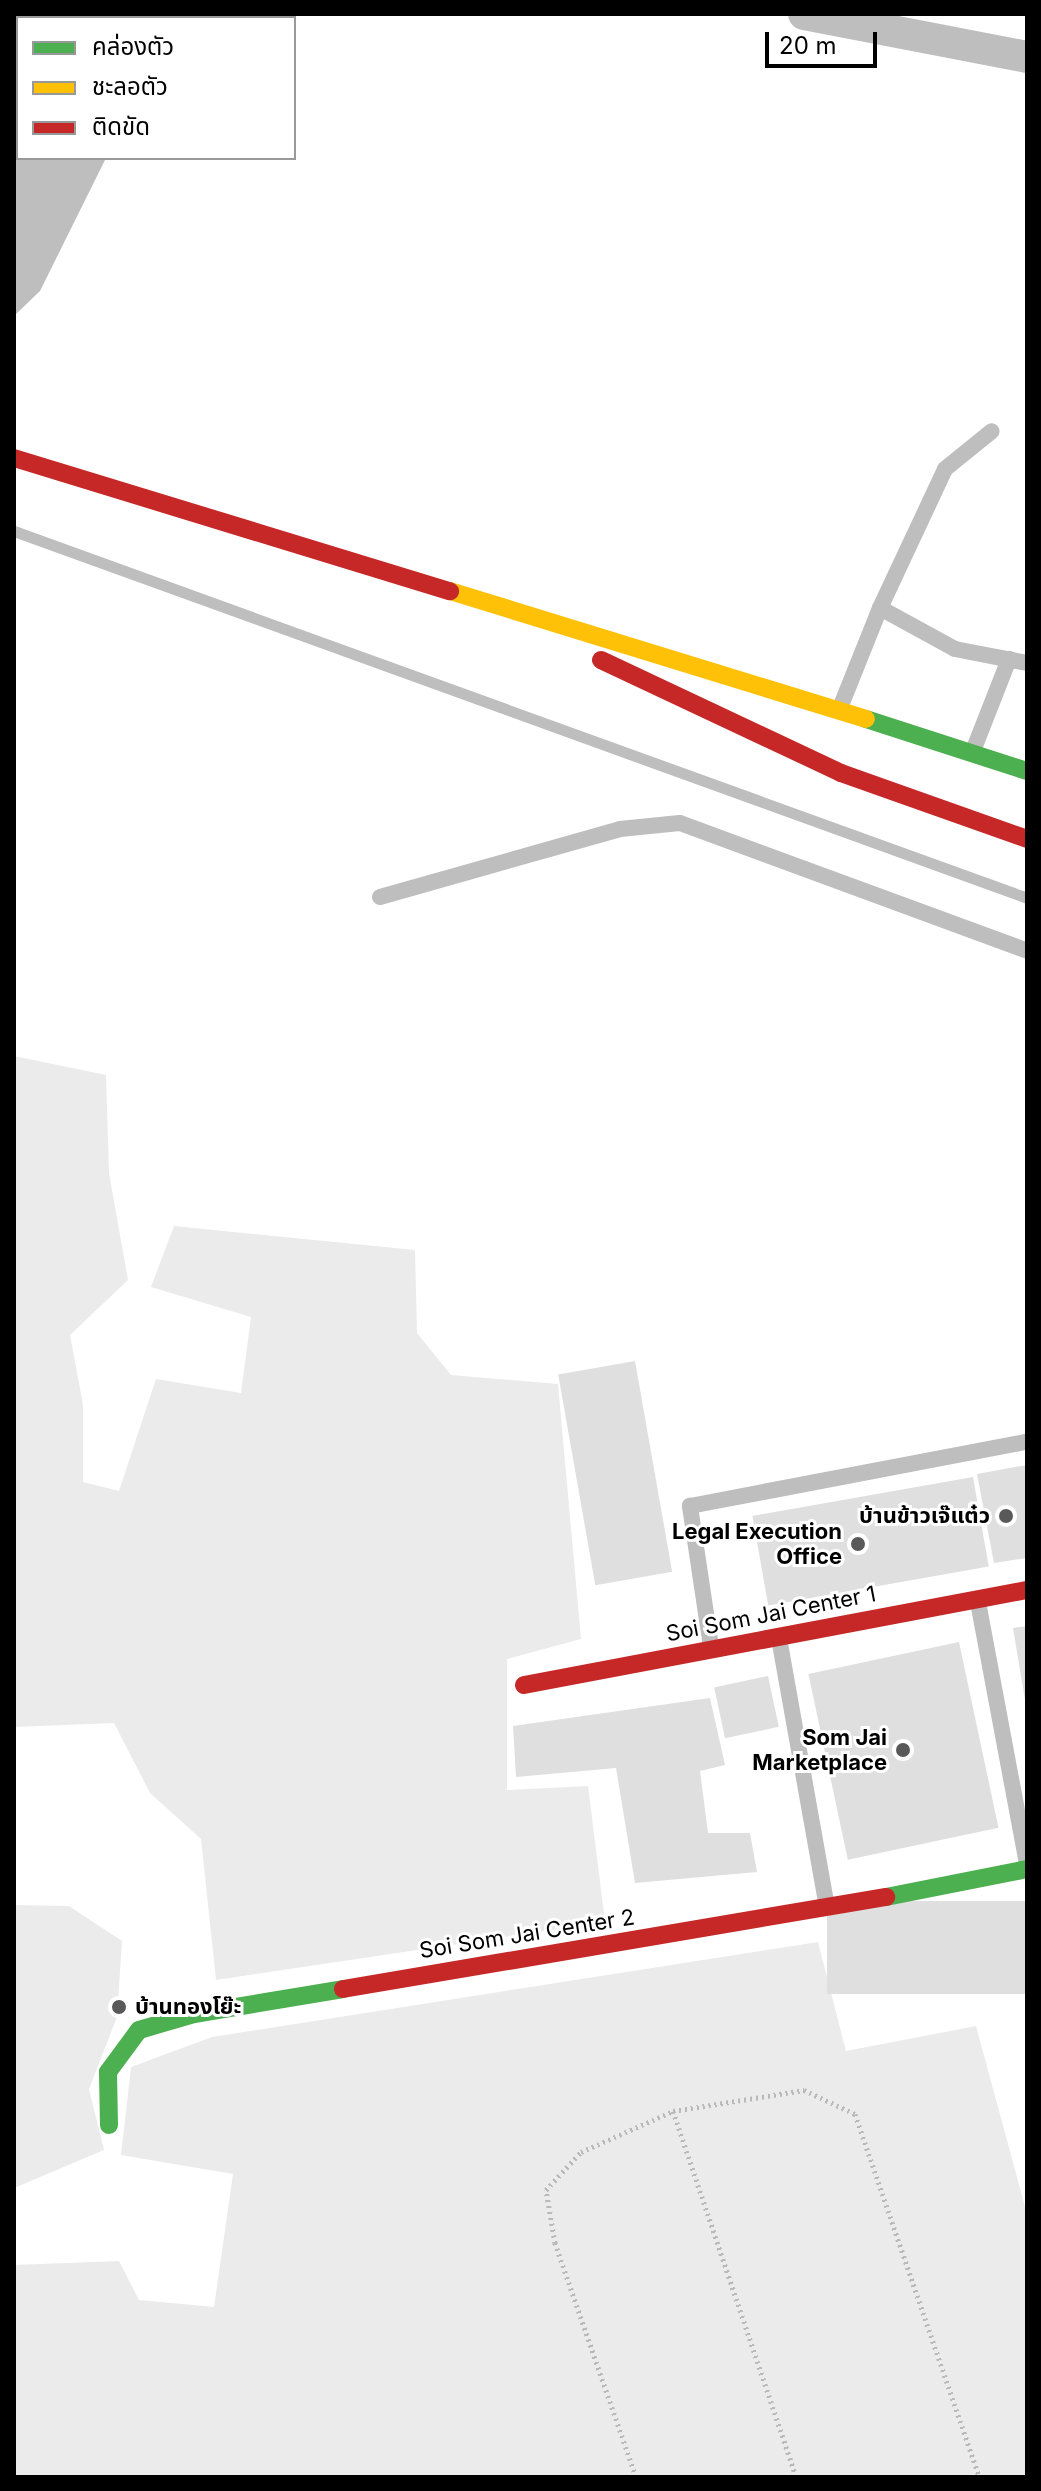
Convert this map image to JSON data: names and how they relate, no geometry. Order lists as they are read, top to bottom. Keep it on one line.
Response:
{"streets":{"main road":["Soi Som Jai Center 1","Soi Som Jai Center 2"]},"places":["บ้านข้าวเจ๊แต๋ว","Legal Execution Office","Som Jai Marketplace","บ้านทองโย๊ะ"],"legend":["คล่องตัว","ชะลอตัว","ติดขัด"],"scale_bar":"20 m"}
